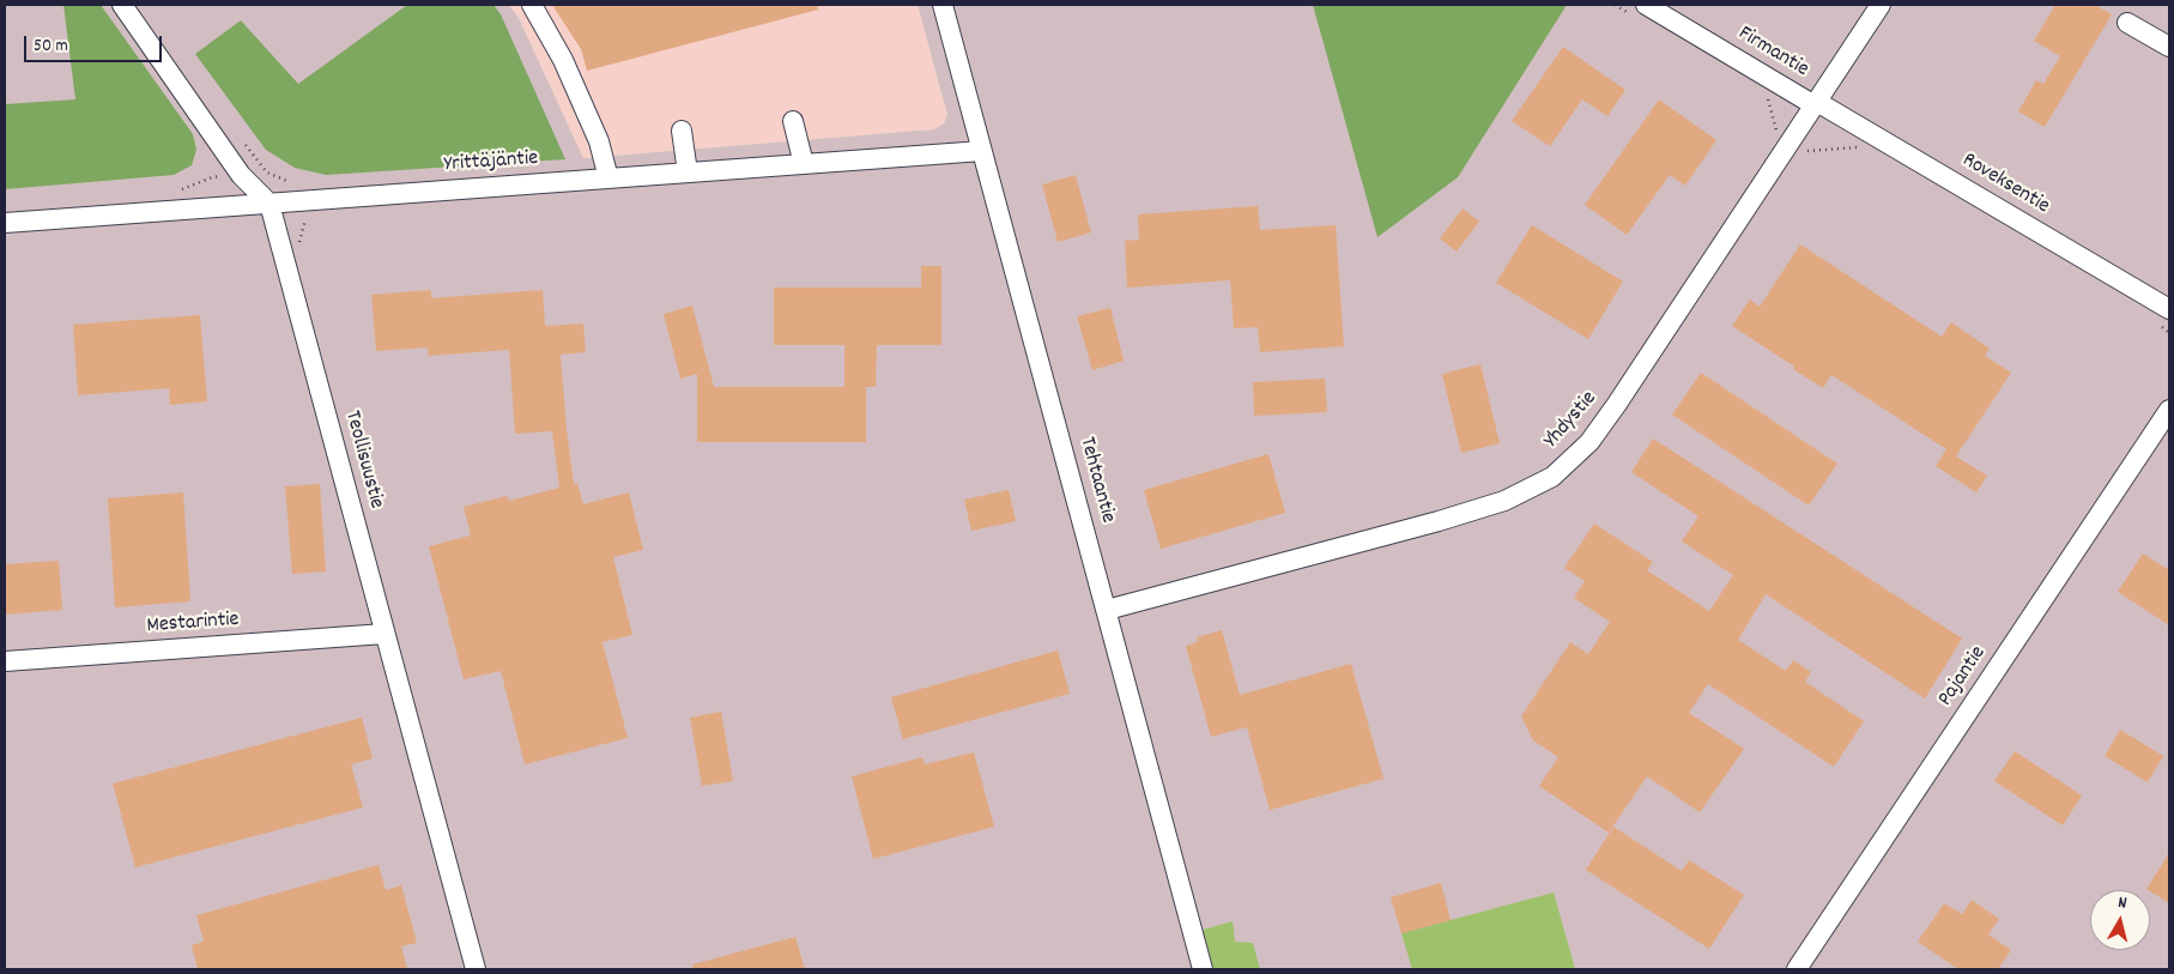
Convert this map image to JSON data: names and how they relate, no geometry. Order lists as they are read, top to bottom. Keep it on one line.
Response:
{"streets":{"street":["Firmantie","Yrittäjäntie","Roveksentie","Yhdystie","Teollisuustie","Tehtaantie","Mestarintie","Pajantie"]},"crossings":[["Firmantie","Roveksentie"],["Firmantie","Yhdystie"],["Yrittäjäntie","Teollisuustie"],["Yrittäjäntie","Tehtaantie"],["Roveksentie","Yhdystie"],["Yhdystie","Tehtaantie"],["Teollisuustie","Mestarintie"]],"scale_bar":"50 m","north":"top"}
